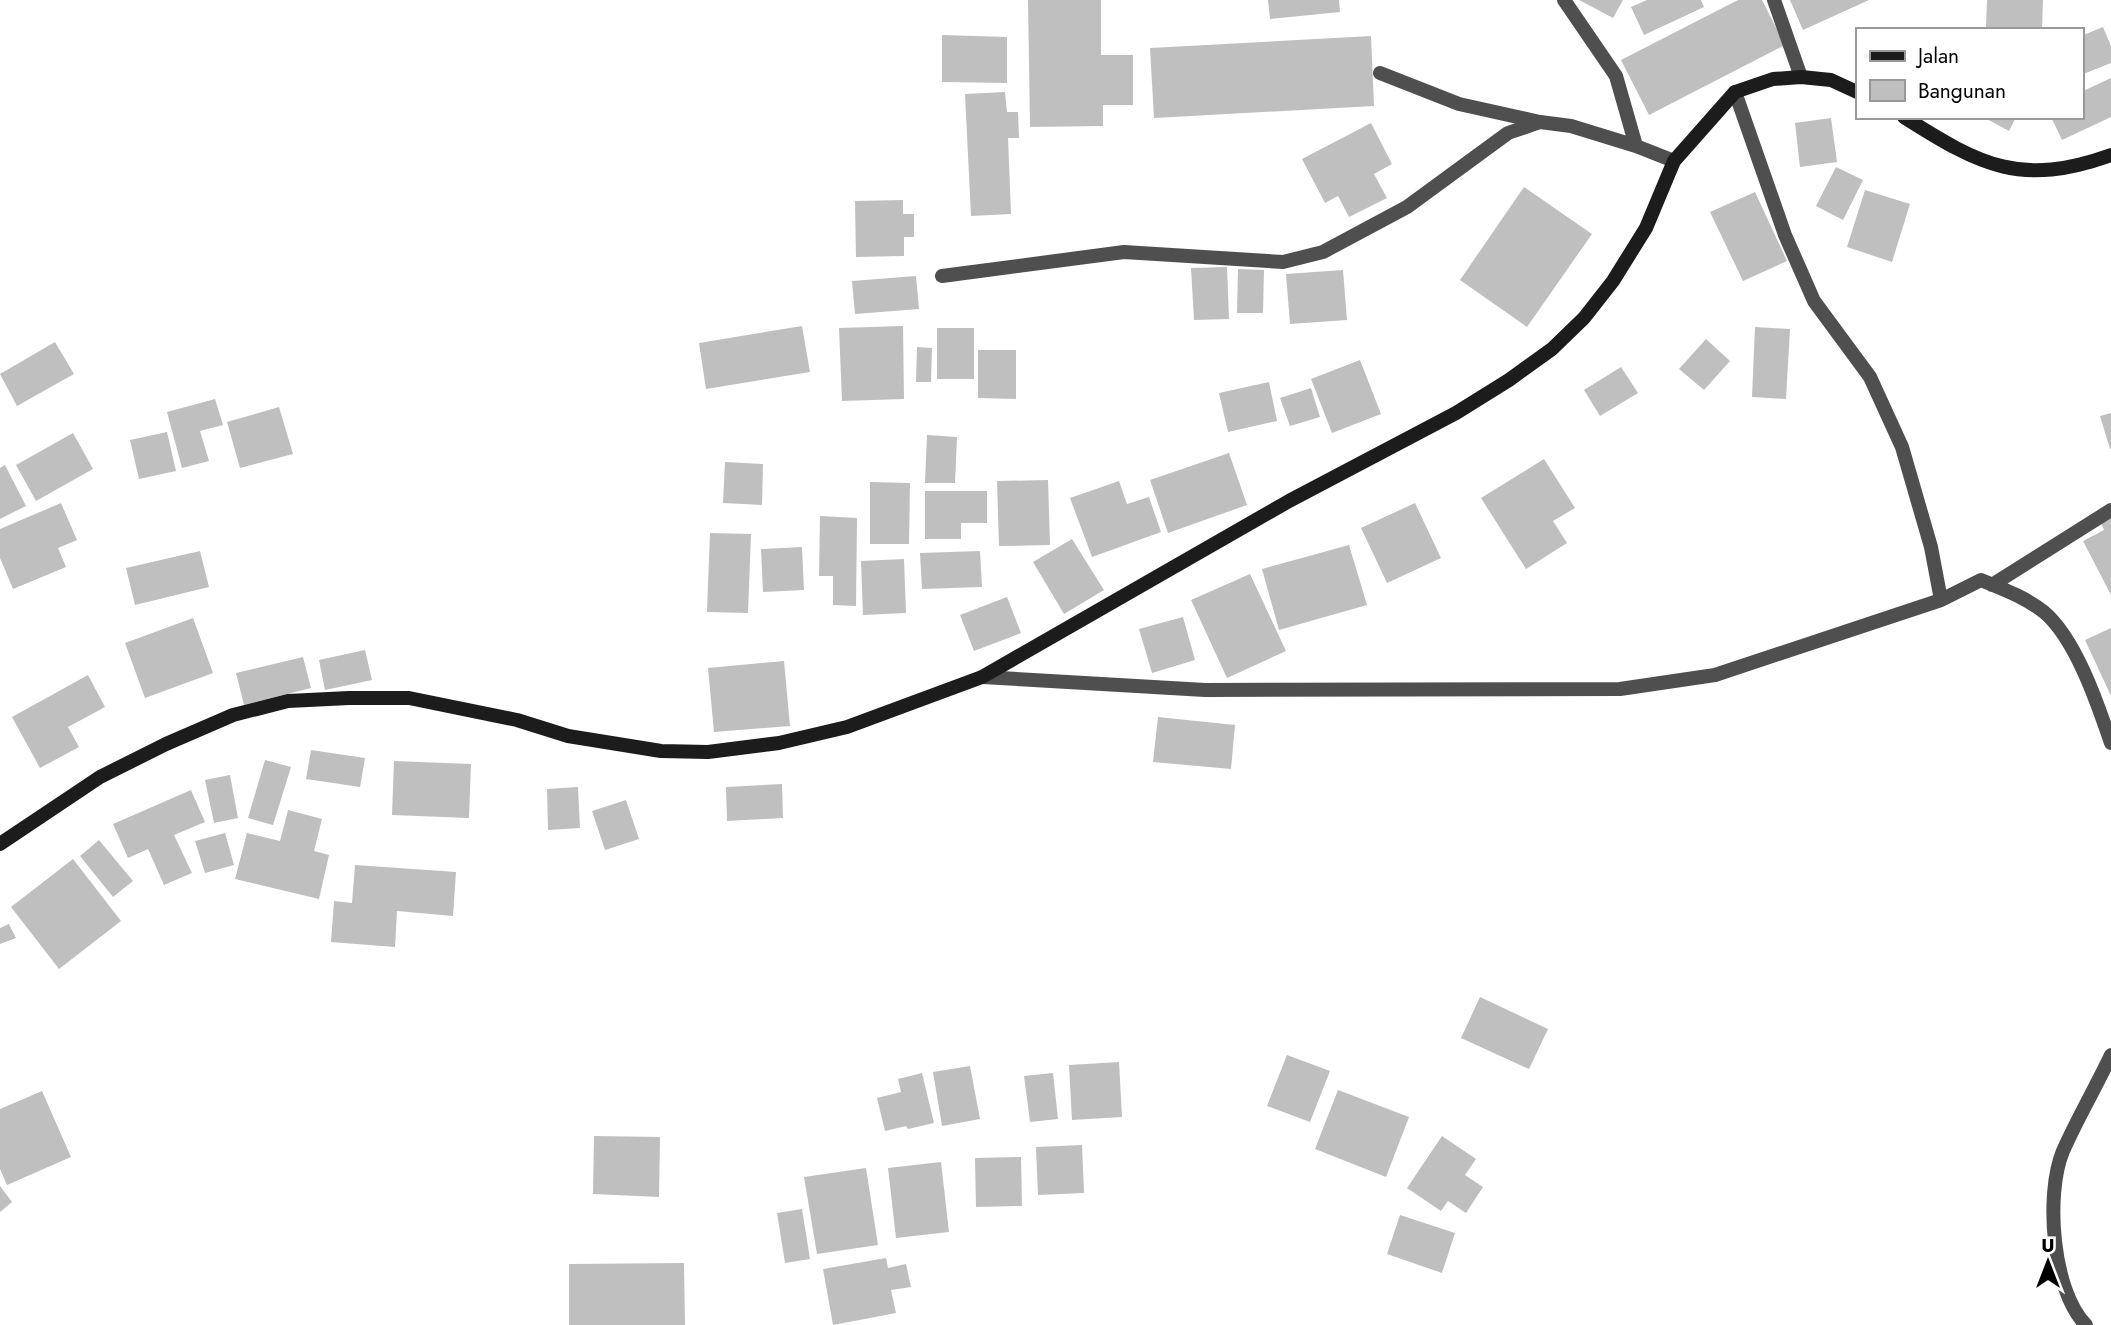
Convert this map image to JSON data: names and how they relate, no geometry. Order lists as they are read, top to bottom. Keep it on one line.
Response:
{"legend":["Jalan","Bangunan"],"north":"top"}
